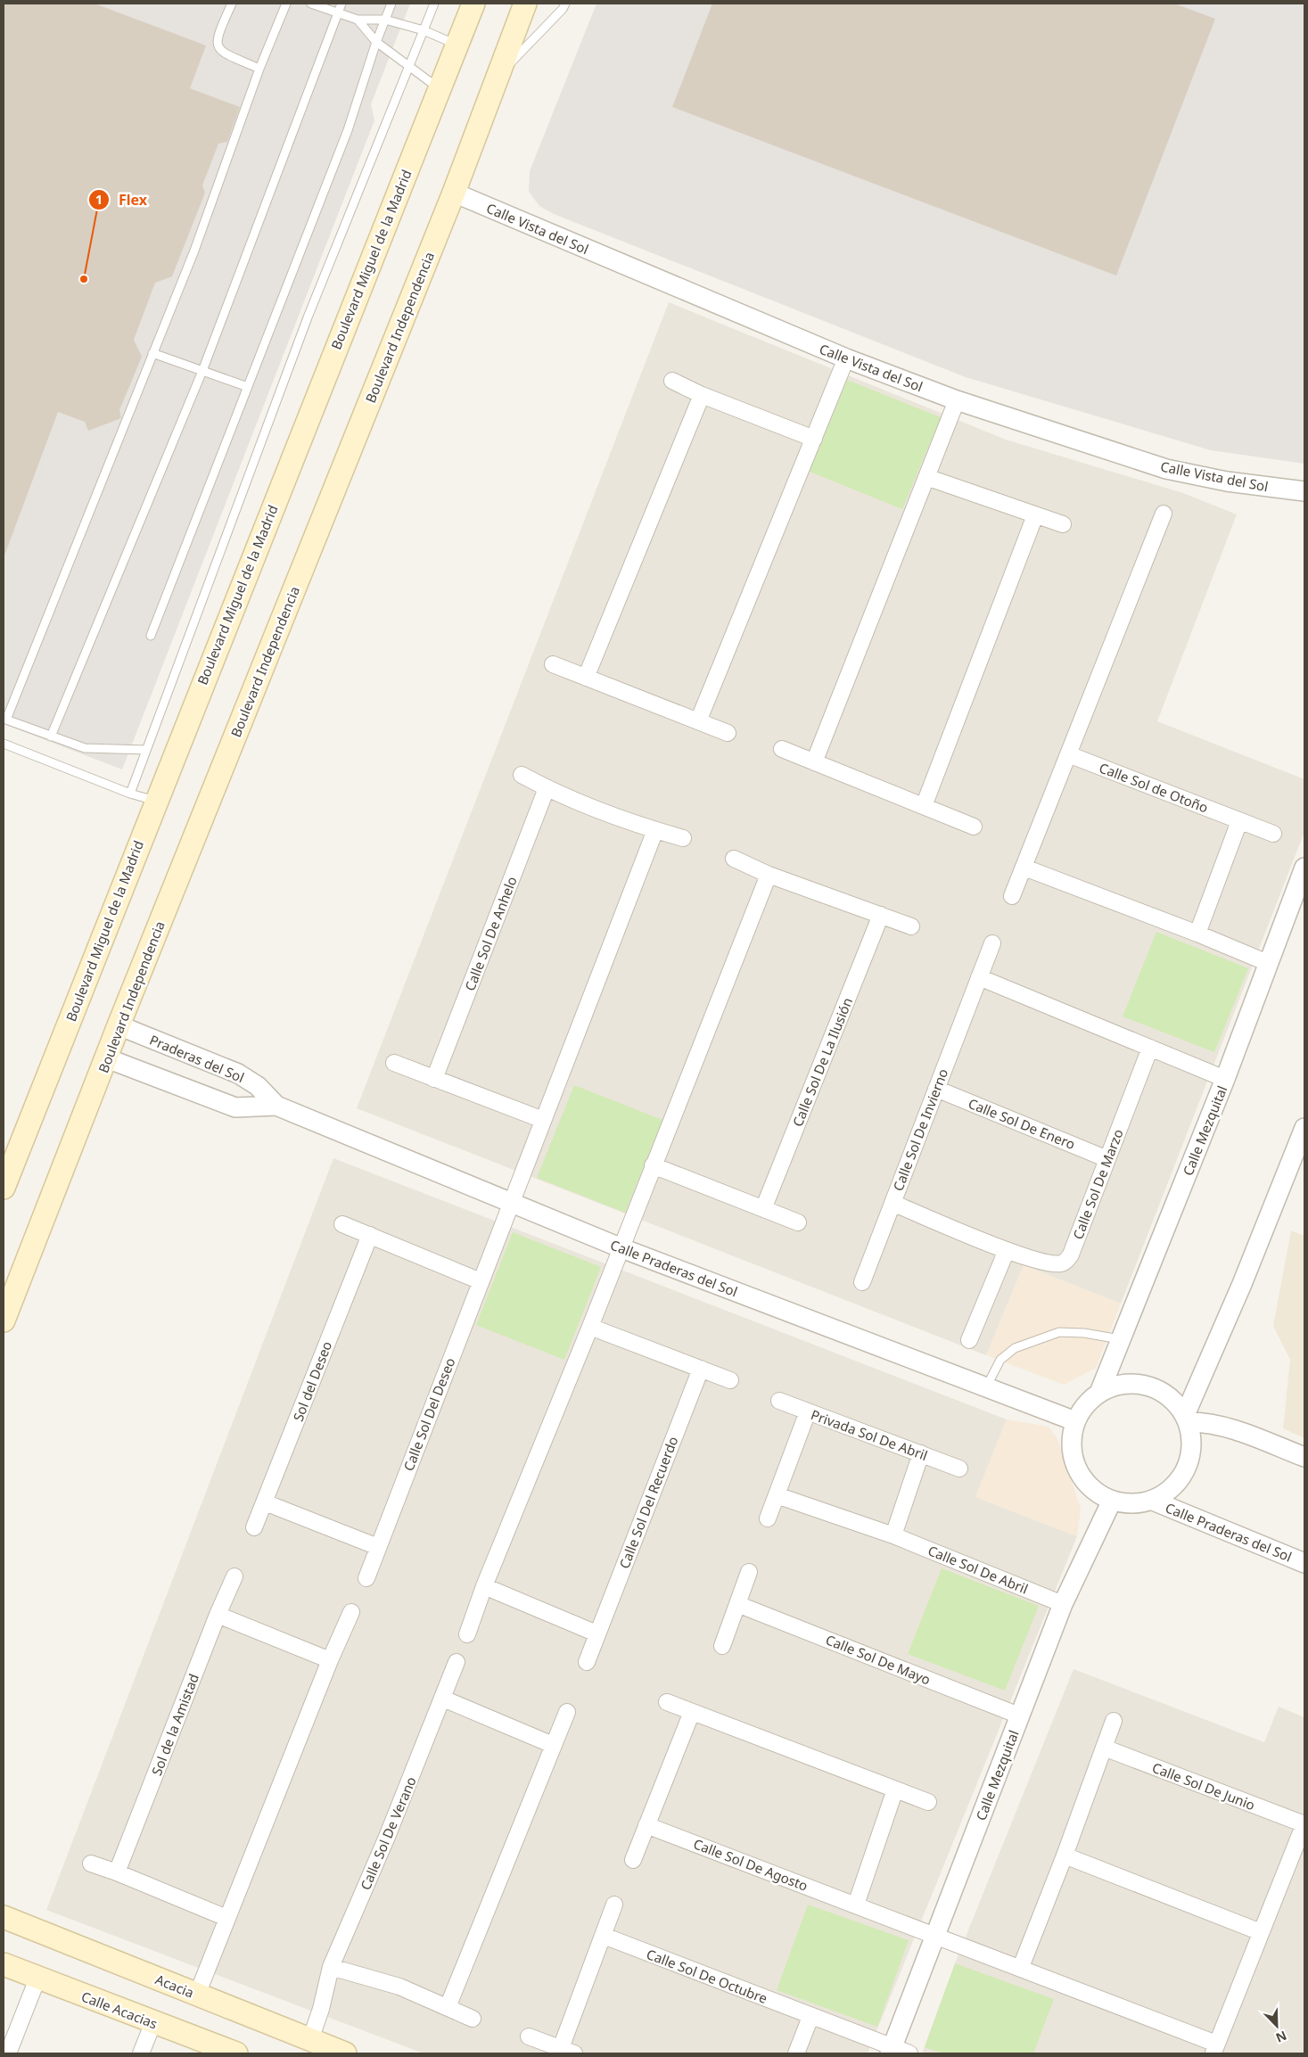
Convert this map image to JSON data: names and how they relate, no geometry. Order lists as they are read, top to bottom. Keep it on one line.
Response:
{"streets":{"main road":["Boulevard Miguel de la Madrid","Boulevard Independencia","Acacia","Calle Acacias"],"street":["Calle Vista del Sol","Calle Sol de Otoño","Calle Sol De Anhelo","Praderas del Sol","Calle Sol De La Ilusión","Calle Sol De Enero","Calle Sol De Invierno","Calle Mezquital","Calle Sol De Marzo","Calle Praderas del Sol","Sol del Deseo","Calle Sol Del Deseo","Privada Sol De Abril","Calle Sol Del Recuerdo","Calle Sol De Abril","Calle Sol De Mayo","Sol de la Amistad","Calle Sol De Junio","Calle Sol De Verano","Calle Sol De Agosto","Calle Sol De Octubre"]},"crossings":[["Calle Vista del Sol","Boulevard Independencia"],["Boulevard Independencia","Praderas del Sol"],["Praderas del Sol","Calle Praderas del Sol"],["Calle Sol De Enero","Calle Sol De Invierno"],["Calle Sol De Enero","Calle Sol De Marzo"],["Calle Sol De Invierno","Calle Sol De Marzo"],["Calle Mezquital","Calle Praderas del Sol"],["Calle Mezquital","Calle Sol De Abril"],["Calle Mezquital","Calle Sol De Mayo"],["Calle Mezquital","Calle Sol De Junio"],["Calle Mezquital","Calle Sol De Agosto"],["Calle Mezquital","Calle Sol De Octubre"],["Calle Praderas del Sol","Calle Sol Del Deseo"],["Calle Sol De Junio","Calle Sol De Agosto"],["Calle Sol De Verano","Acacia"]],"places":["Flex"],"north":"bottom right"}
